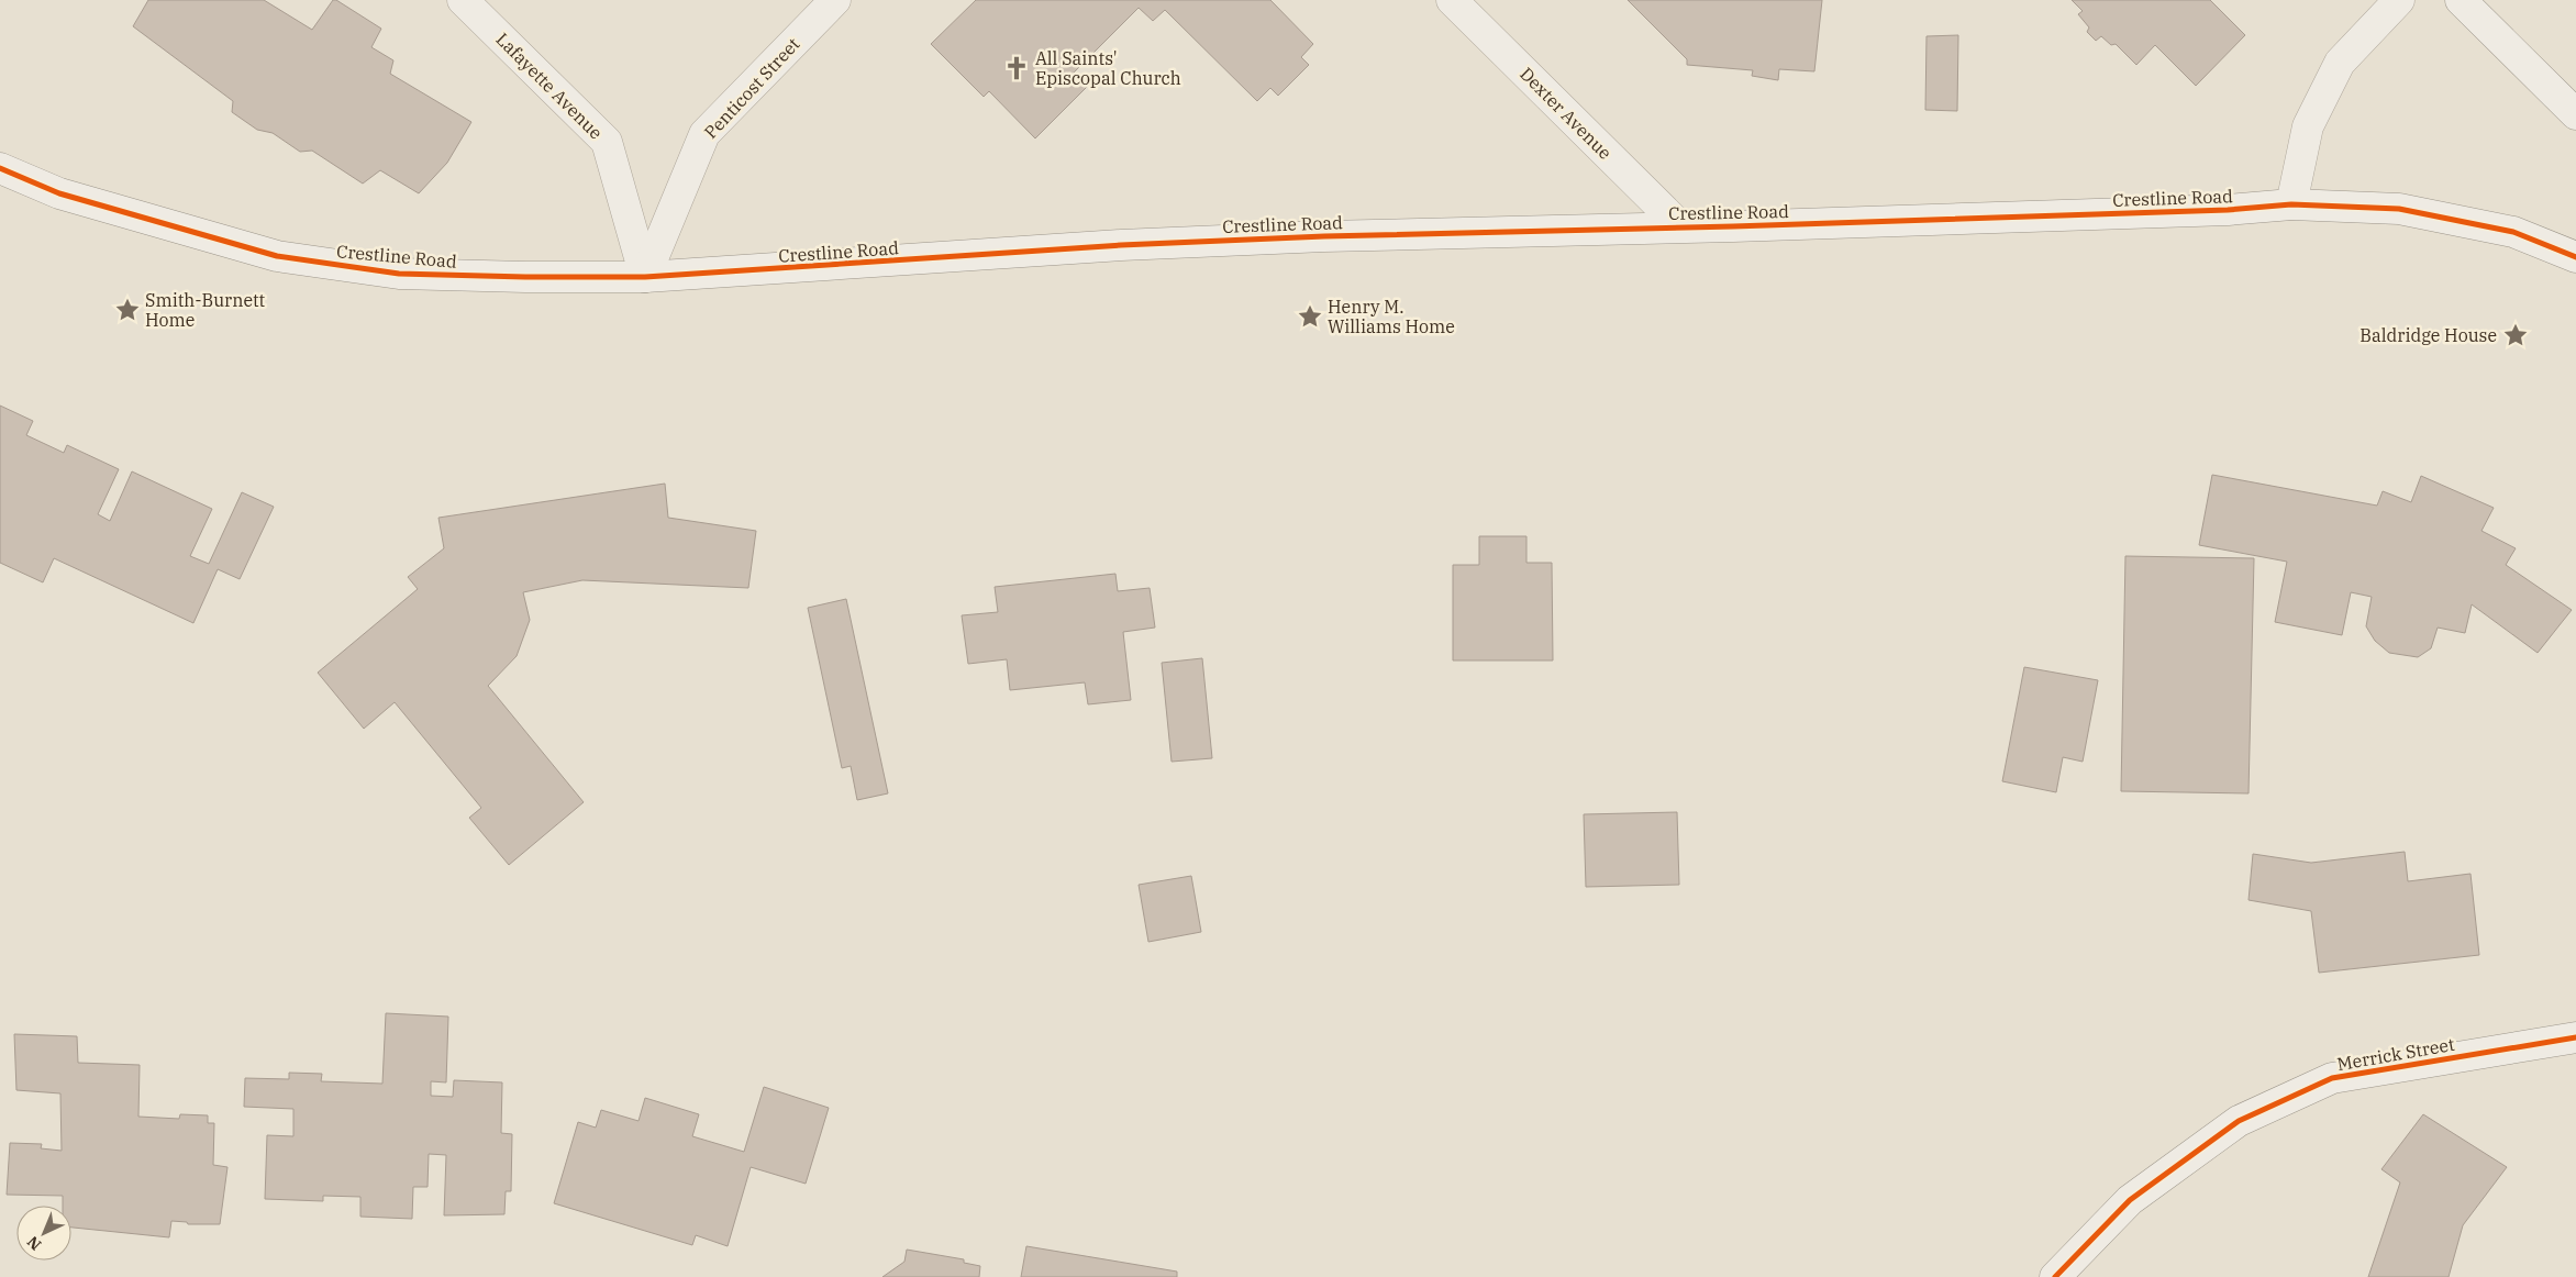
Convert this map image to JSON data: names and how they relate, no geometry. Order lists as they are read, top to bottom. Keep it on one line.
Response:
{"streets":{"street":["Lafayette Avenue","Penticost Street","Dexter Avenue","Crestline Road","Merrick Street"]},"crossings":[["Lafayette Avenue","Penticost Street"],["Lafayette Avenue","Crestline Road"],["Penticost Street","Crestline Road"],["Dexter Avenue","Crestline Road"]],"places":{"church":["All Saints' Episcopal Church"],"place":["Smith-Burnett Home","Henry M. Williams Home","Baldridge House"]},"north":"bottom left"}
